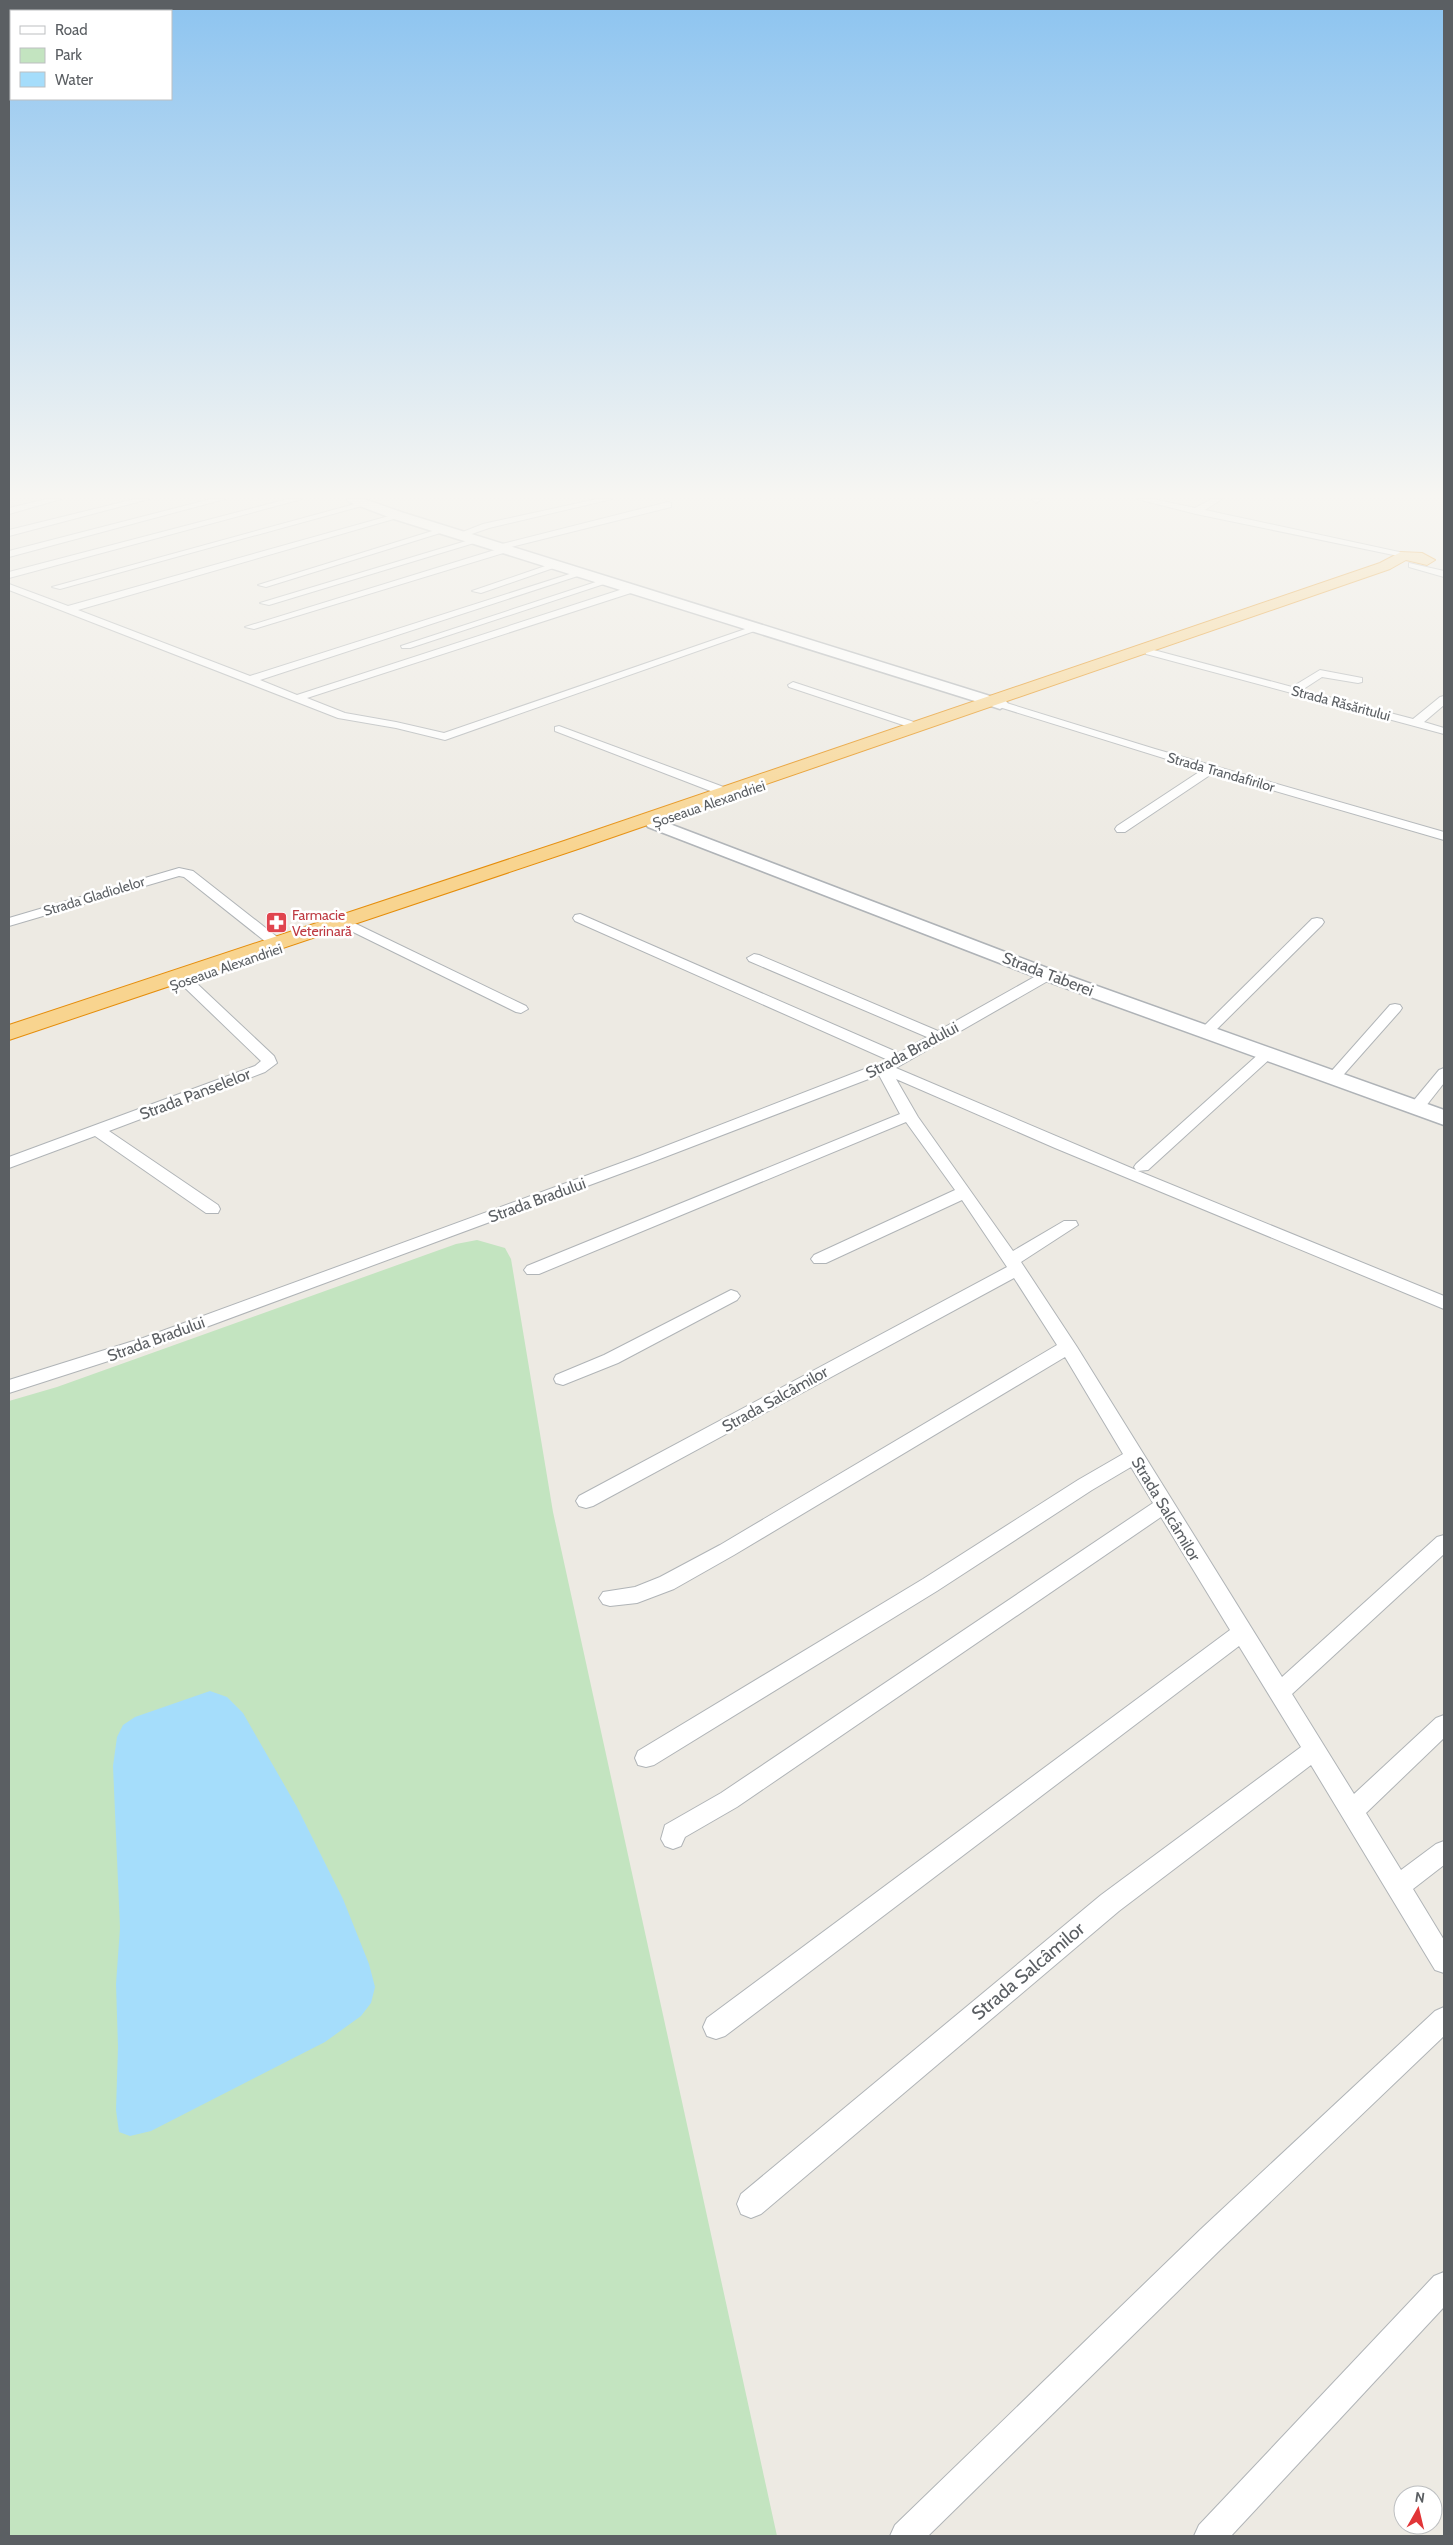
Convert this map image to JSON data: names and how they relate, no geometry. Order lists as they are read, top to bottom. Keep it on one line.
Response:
{"streets":{"highway":["Șoseaua Alexandriei"],"street":["Strada Răsăritului","Strada Trandafirilor","Strada Gladiolelor","Strada Taberei","Strada Bradului","Strada Panselelor","Strada Salcâmilor"]},"crossings":[["Strada Răsăritului","Șoseaua Alexandriei"],["Strada Trandafirilor","Șoseaua Alexandriei"],["Șoseaua Alexandriei","Strada Gladiolelor"],["Șoseaua Alexandriei","Strada Taberei"],["Șoseaua Alexandriei","Strada Panselelor"],["Strada Taberei","Strada Bradului"],["Strada Bradului","Strada Salcâmilor"]],"places":{"pharmacy":["Farmacie Veterinară"]},"legend":["Road","Park","Water"],"north":"top"}
